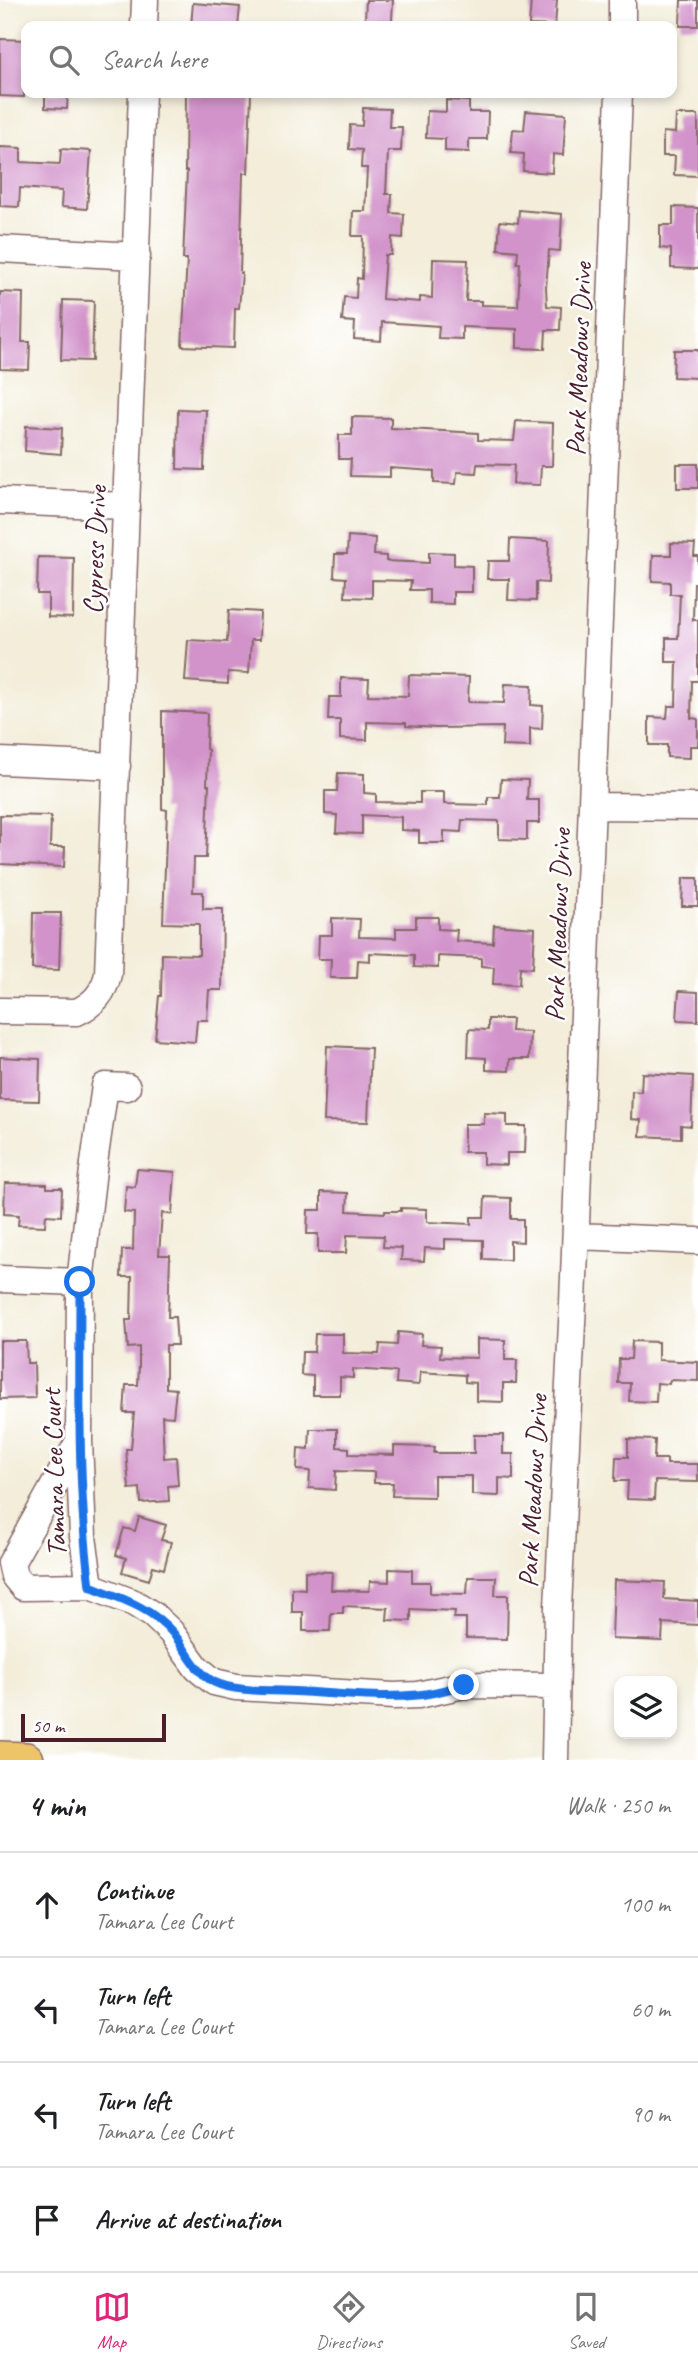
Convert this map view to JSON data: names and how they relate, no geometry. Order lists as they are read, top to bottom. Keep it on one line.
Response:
{"streets":{"street":["Park Meadows Drive","Cypress Drive","Tamara Lee Court"]},"crossings":[["Park Meadows Drive","Tamara Lee Court"]],"scale_bar":"50 m","page":{"search":"Search here","scale":"50 m","heading":["4 min","Walk · 250 m"],"list":[["Continue","Tamara Lee Court","100 m"],["Turn left","Tamara Lee Court","60 m"],["Turn left","Tamara Lee Court","90 m"],"Arrive at destination"],"nav":["Map","Directions","Saved"]}}
